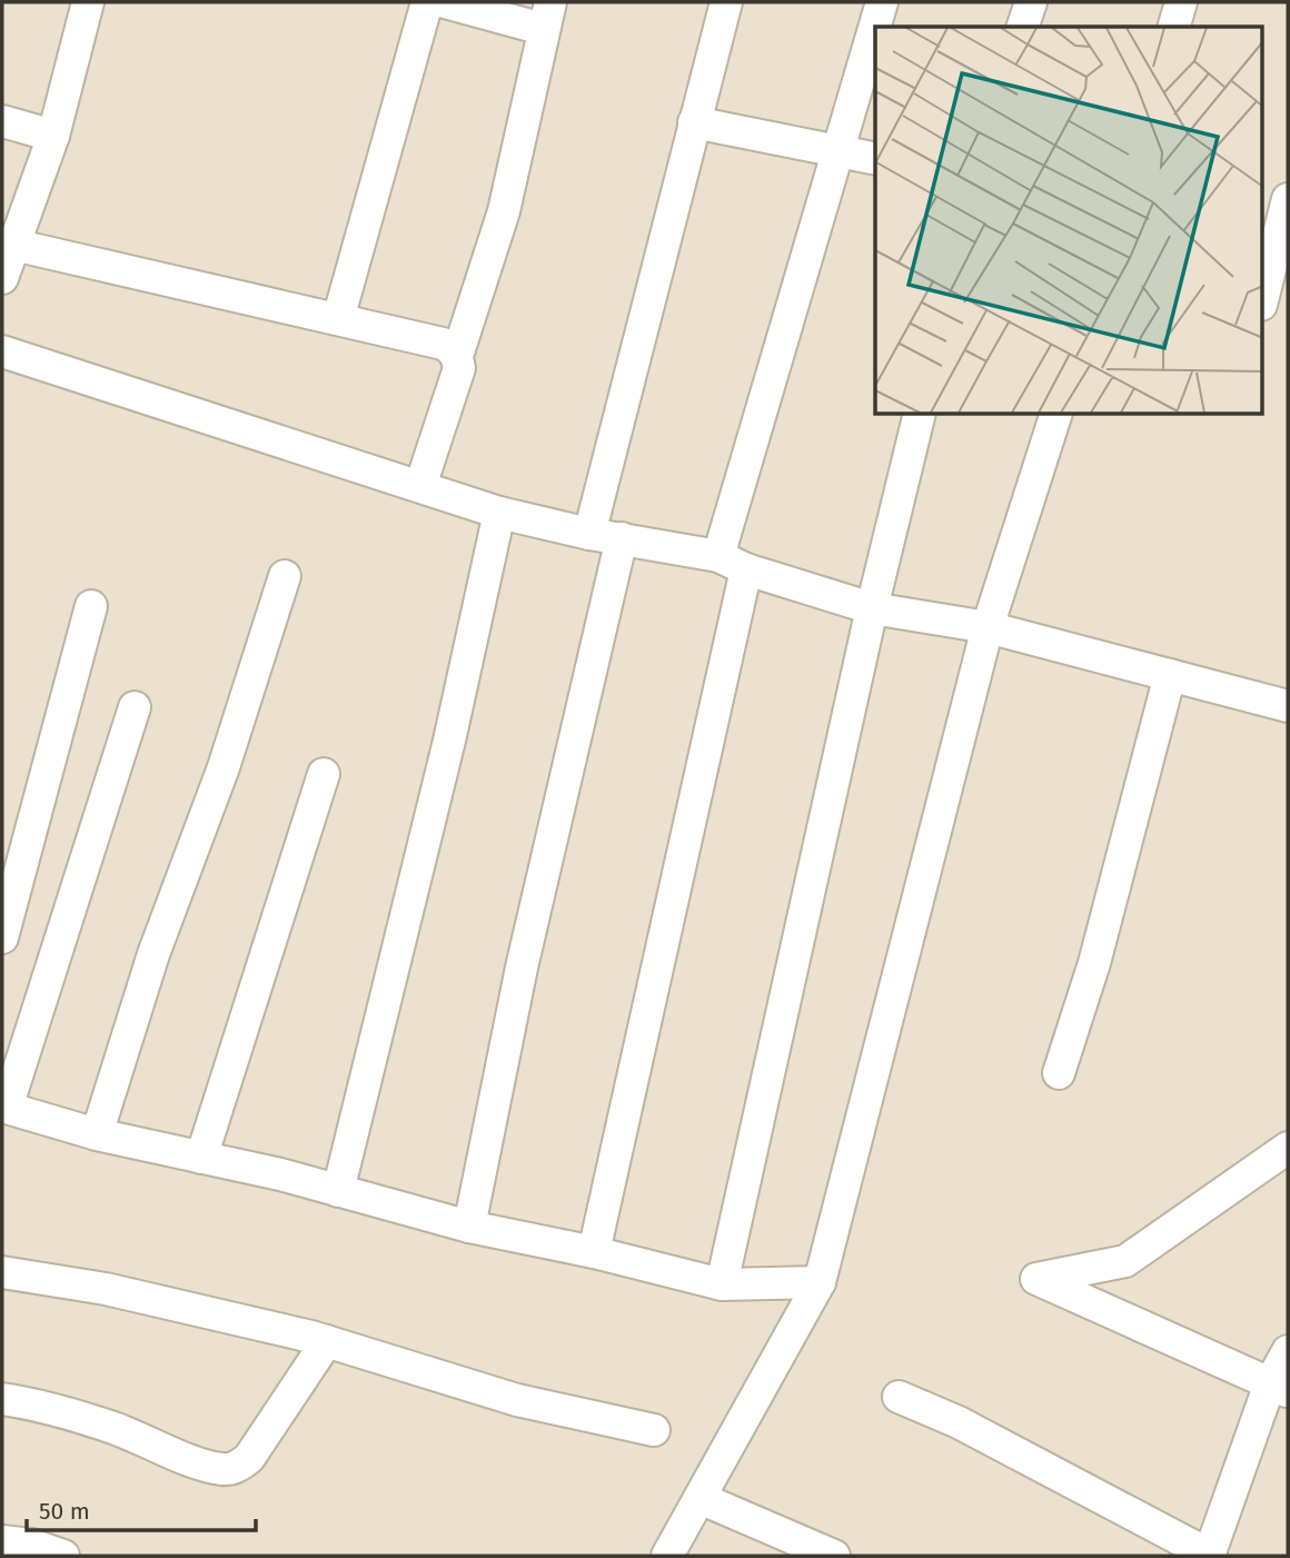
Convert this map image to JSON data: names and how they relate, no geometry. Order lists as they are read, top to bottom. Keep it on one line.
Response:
{"scale_bar":"50 m"}
